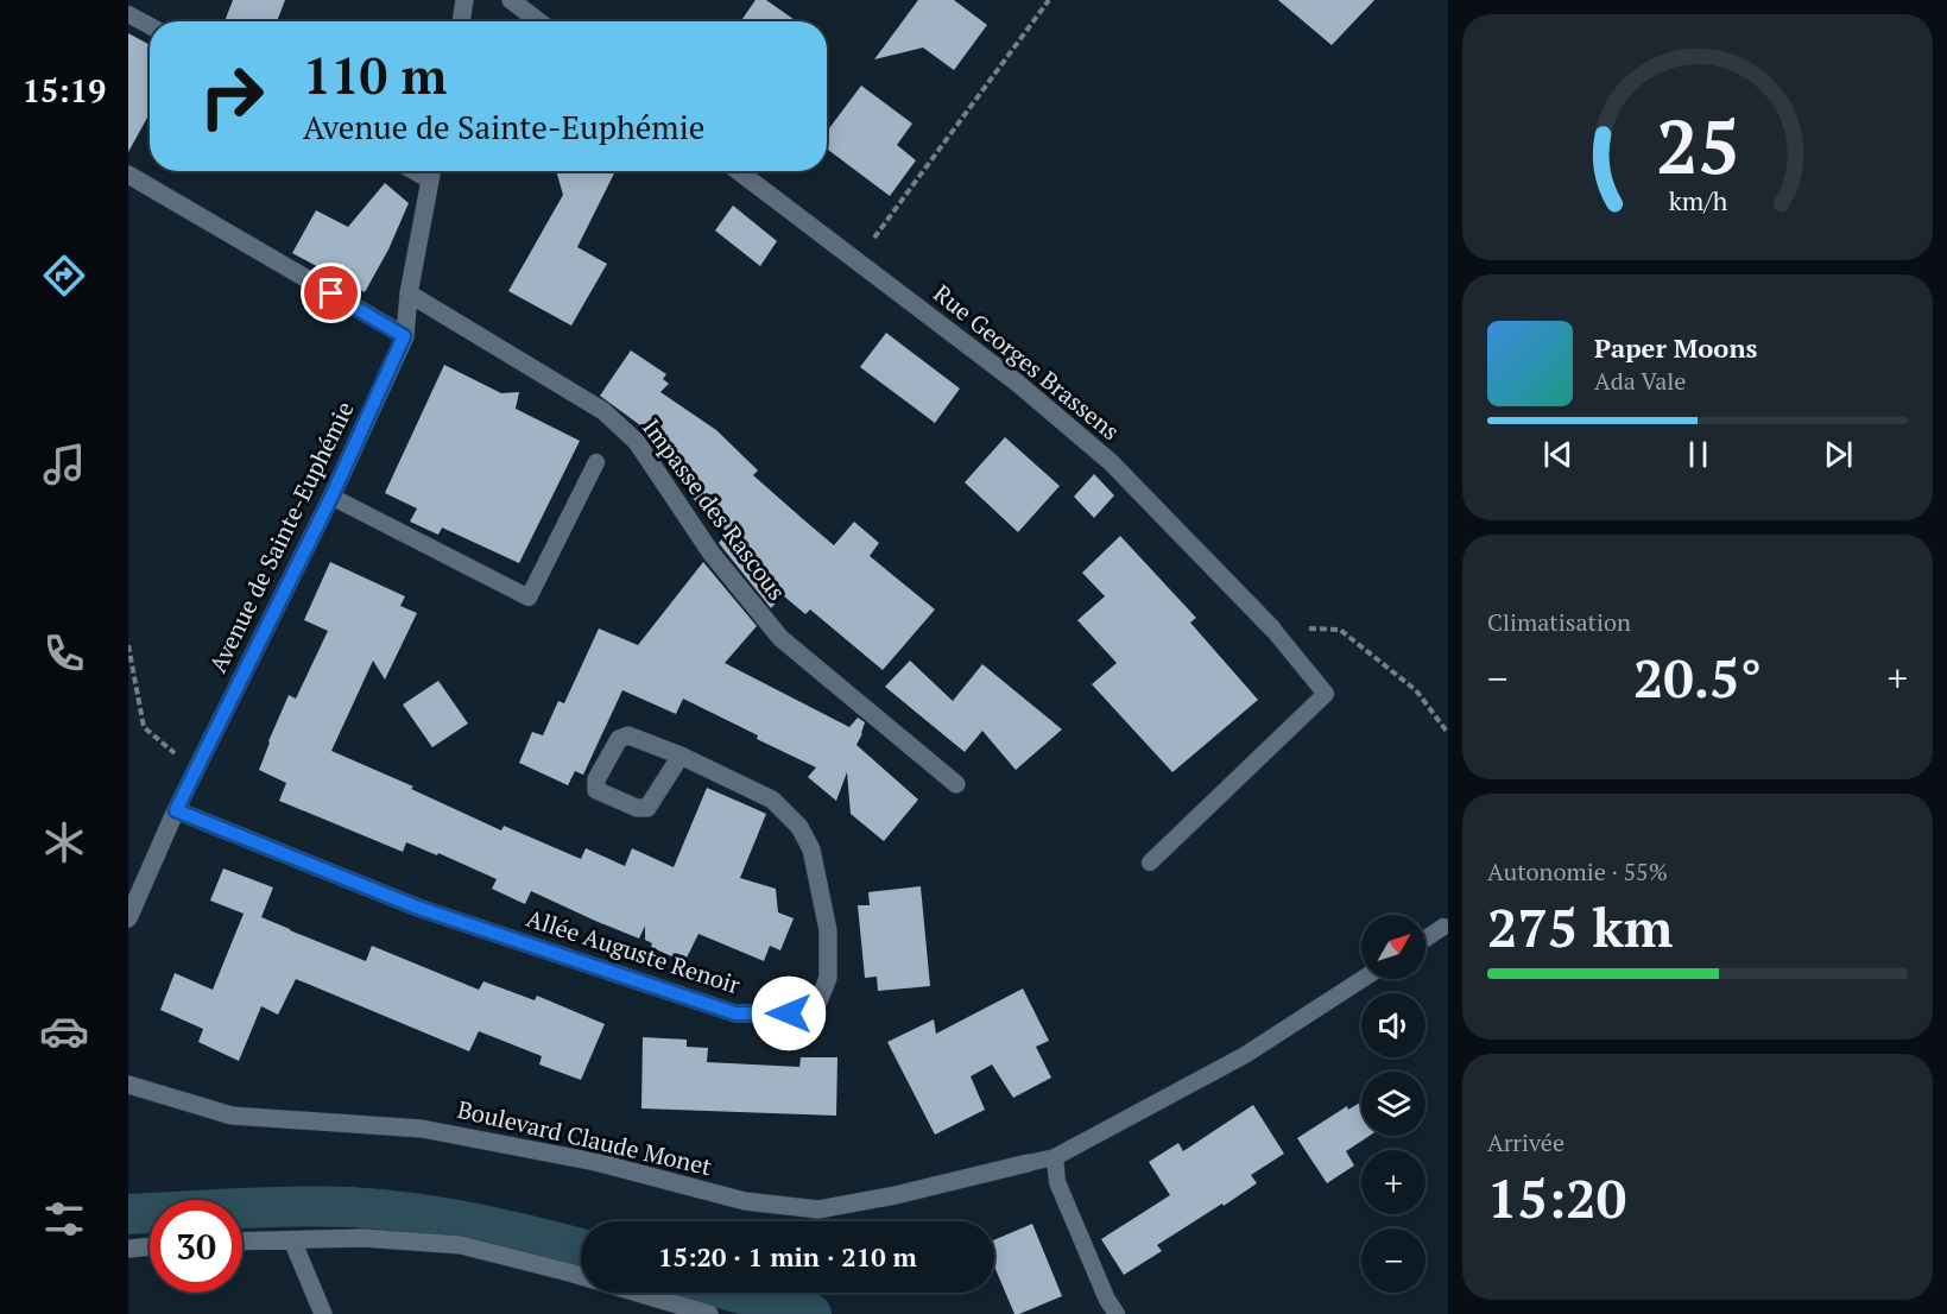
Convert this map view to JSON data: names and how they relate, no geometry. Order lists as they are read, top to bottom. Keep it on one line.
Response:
{"streets":{"street":["Rue Georges Brassens","Impasse des Rascous","Avenue de Sainte-Euphémie","Allée Auguste Renoir","Boulevard Claude Monet"]},"crossings":[["Impasse des Rascous","Avenue de Sainte-Euphémie"],["Avenue de Sainte-Euphémie","Allée Auguste Renoir"]],"north":"top right","page":{"tabs":"15:19","turn":["110 m","Avenue de Sainte-Euphémie"],"song":["Paper Moons","Ada Vale"],"tile":["Climatisation",["Autonomie · 55%","275 km"],["Arrivée","15:20"]],"heat":["−","20.5°","+"],"map_buttons":["+","−"],"limit":"30","trip":"15:20 · 1 min · 210 m","gauge":["25","km/h"]}}
